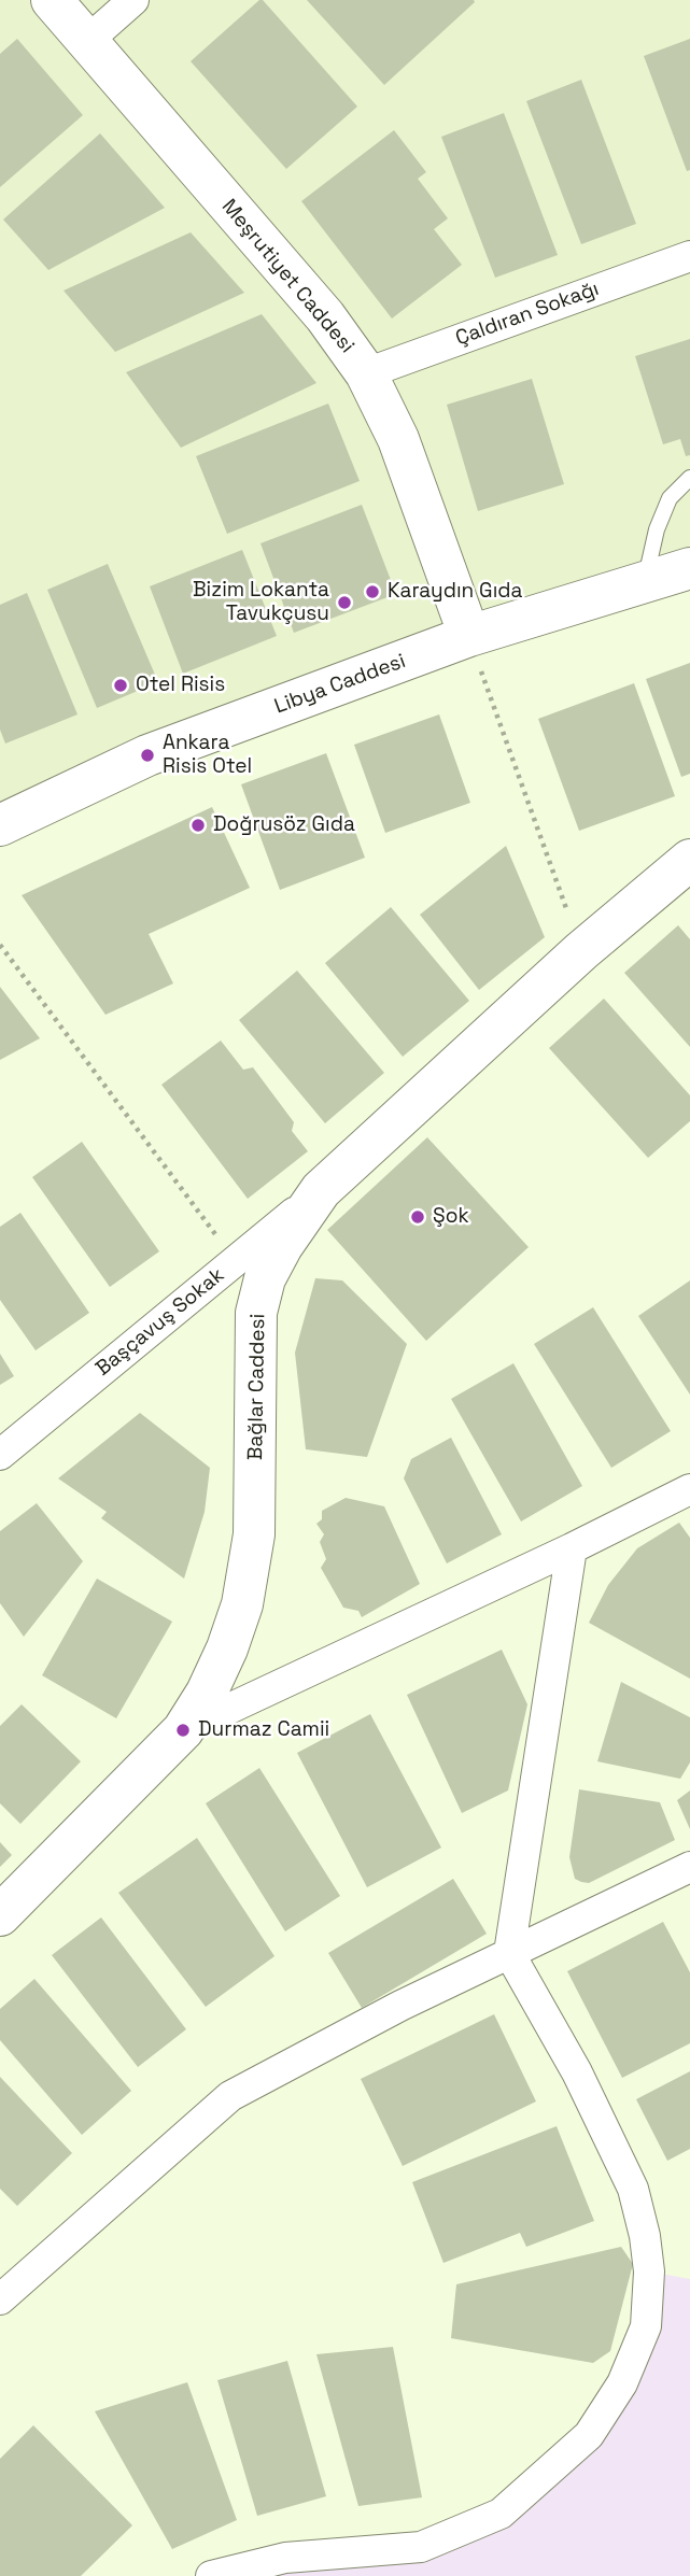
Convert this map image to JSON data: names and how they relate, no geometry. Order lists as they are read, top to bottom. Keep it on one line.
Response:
{"streets":{"main road":["Meşrutiyet Caddesi","Libya Caddesi","Bağlar Caddesi"],"street":["Çaldıran Sokağı","Başçavuş Sokak"]},"crossings":[["Meşrutiyet Caddesi","Çaldıran Sokağı"],["Meşrutiyet Caddesi","Libya Caddesi"],["Başçavuş Sokak","Bağlar Caddesi"]],"places":["Karaydın Gıda","Bizim Lokanta Tavukçusu","Otel Risis","Ankara Risis Otel","Doğrusöz Gıda","Şok","Durmaz Camii"]}
